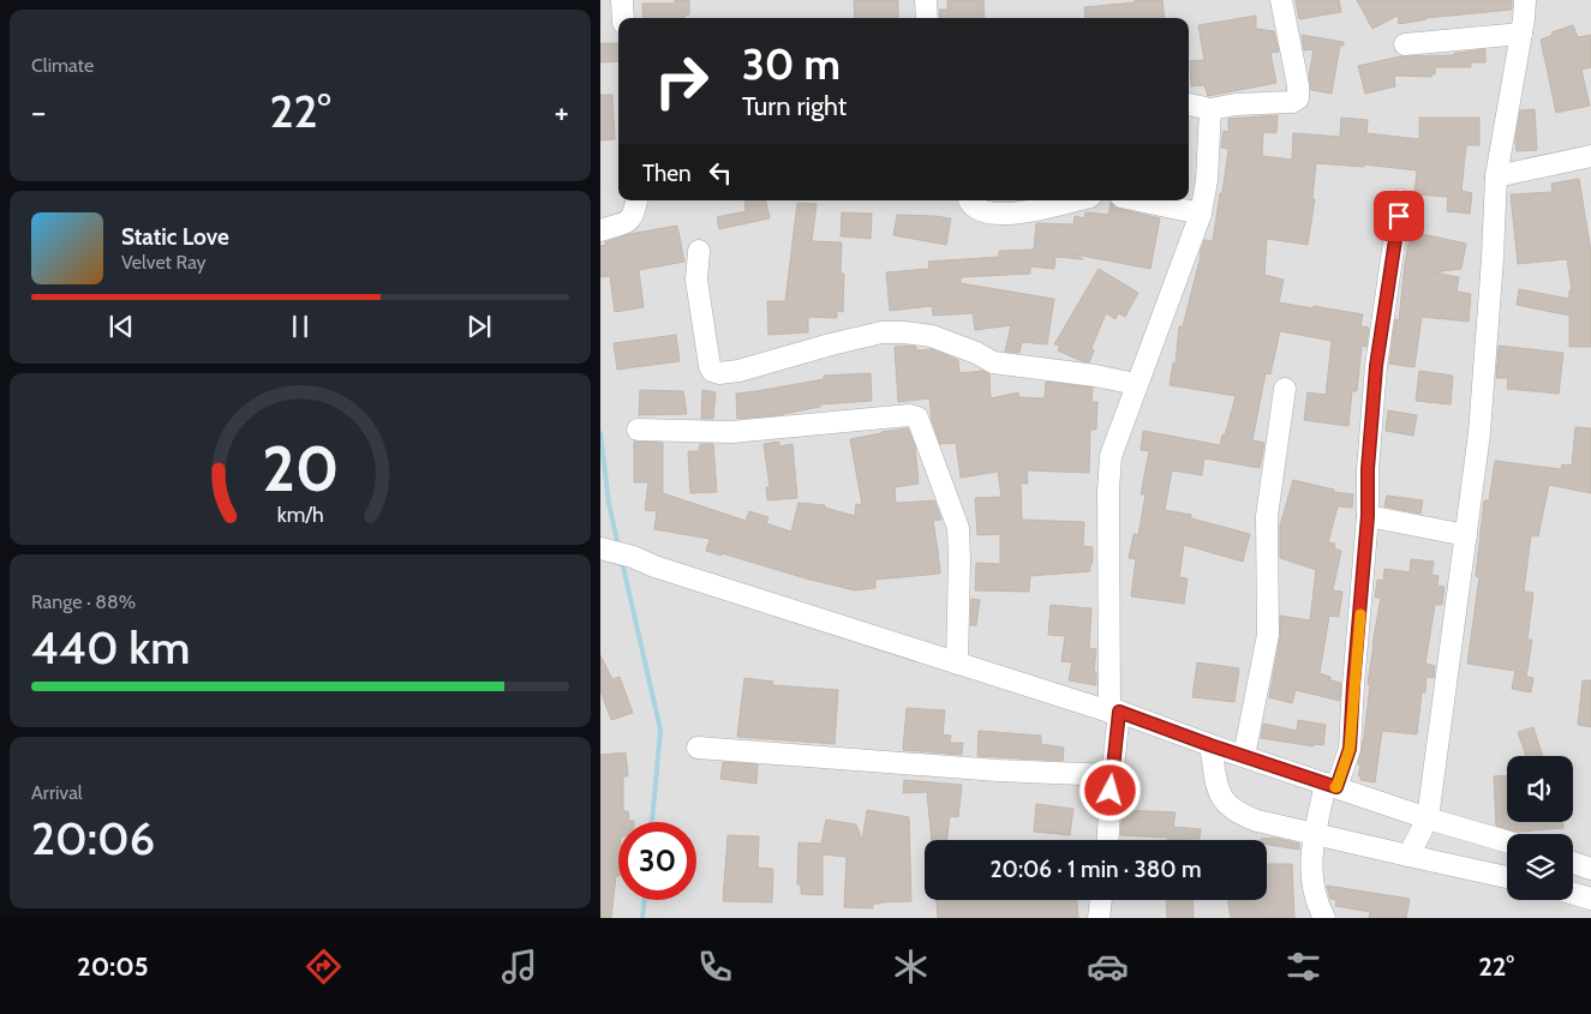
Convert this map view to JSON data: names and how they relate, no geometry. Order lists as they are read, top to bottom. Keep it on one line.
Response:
{"page":{"tile":["Climate",["Range · 88%","440 km"],["Arrival","20:06"]],"turn":["30 m","Turn right"],"heat":["−","22°","+"],"then":"Then","song":["Static Love","Velvet Ray"],"limit":"30","trip":"20:06 · 1 min · 380 m","tabs":["20:05","22°"],"gauge":["20","km/h"]}}
